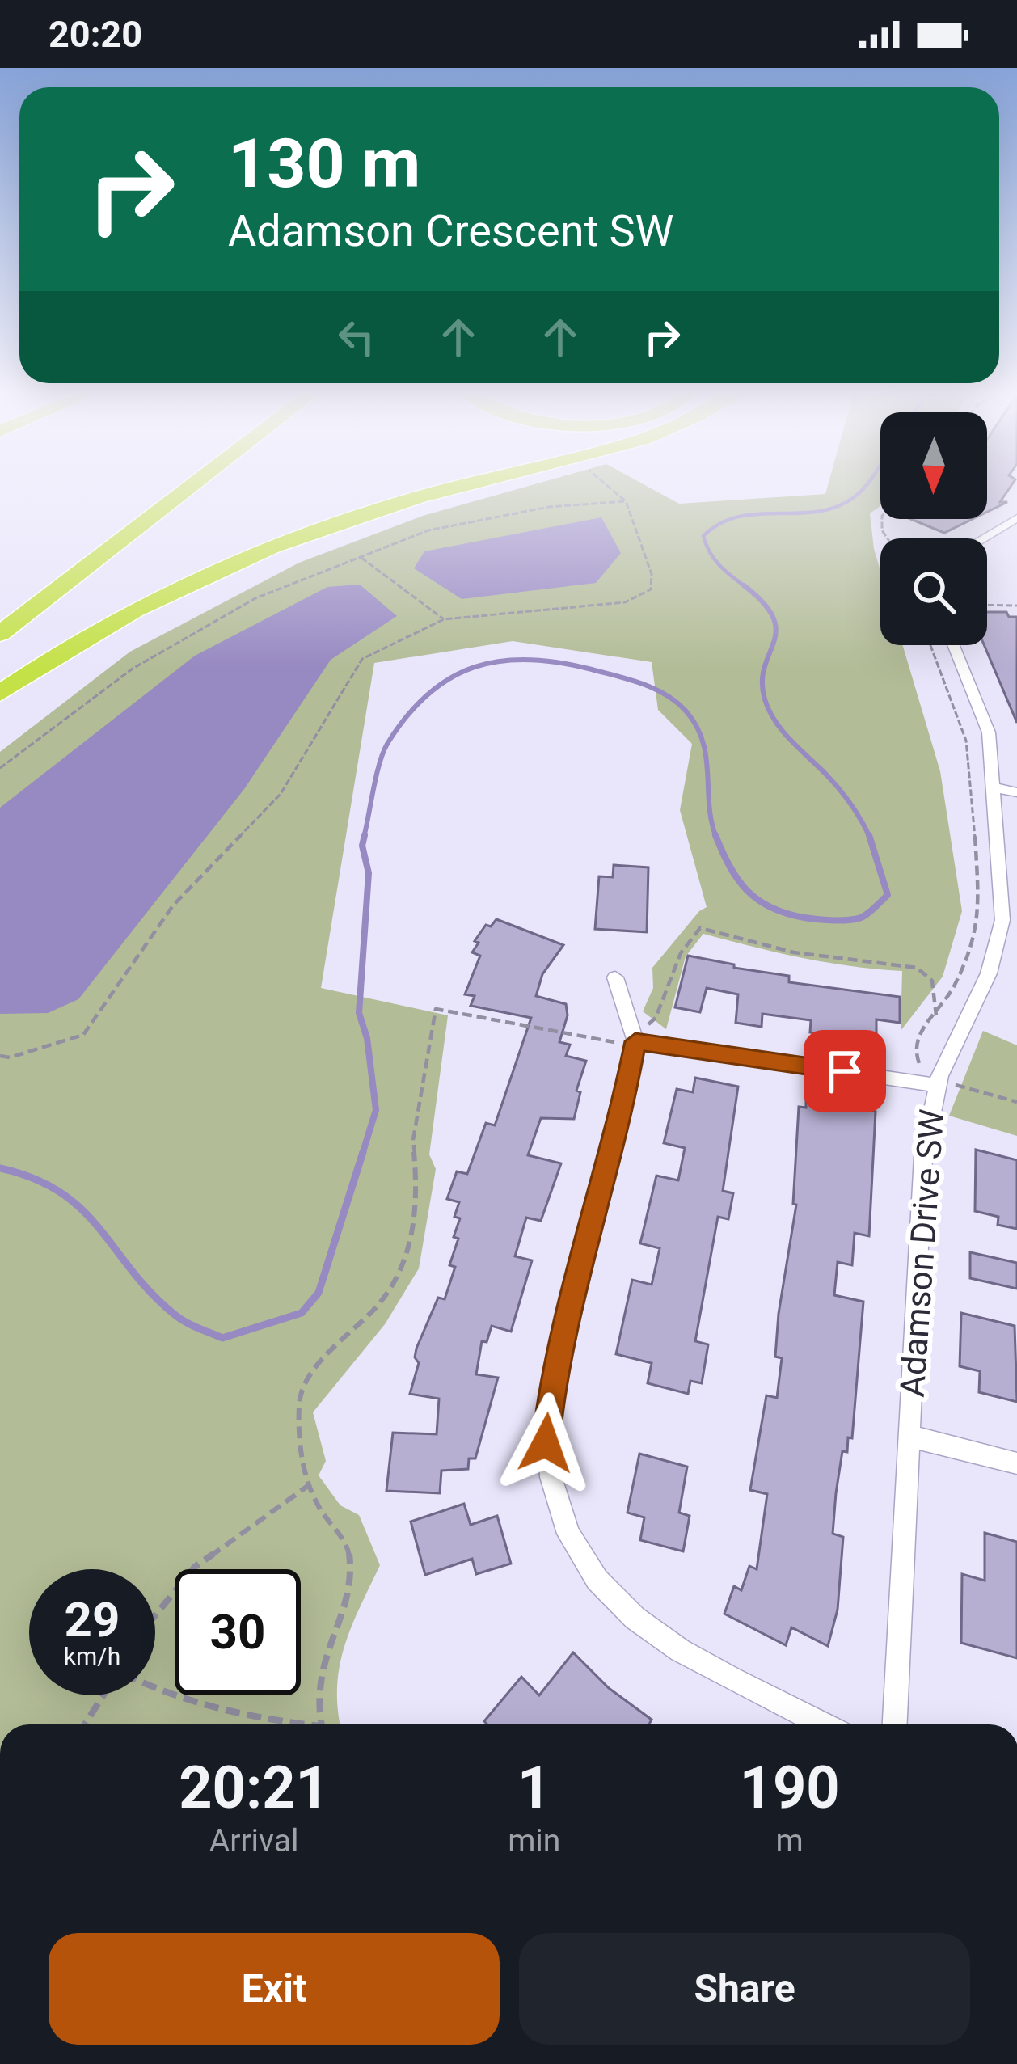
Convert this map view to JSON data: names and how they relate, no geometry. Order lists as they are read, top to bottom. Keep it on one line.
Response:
{"streets":{"street":["Adamson Drive SW"]},"north":"bottom","page":{"status":"20:20","turn":["130 m","Adamson Crescent SW"],"speed":"29 km/h","limit":"30","eta":["20:21","Arrival","1","min","190","m"],"buttons":["Exit","Share"]}}
